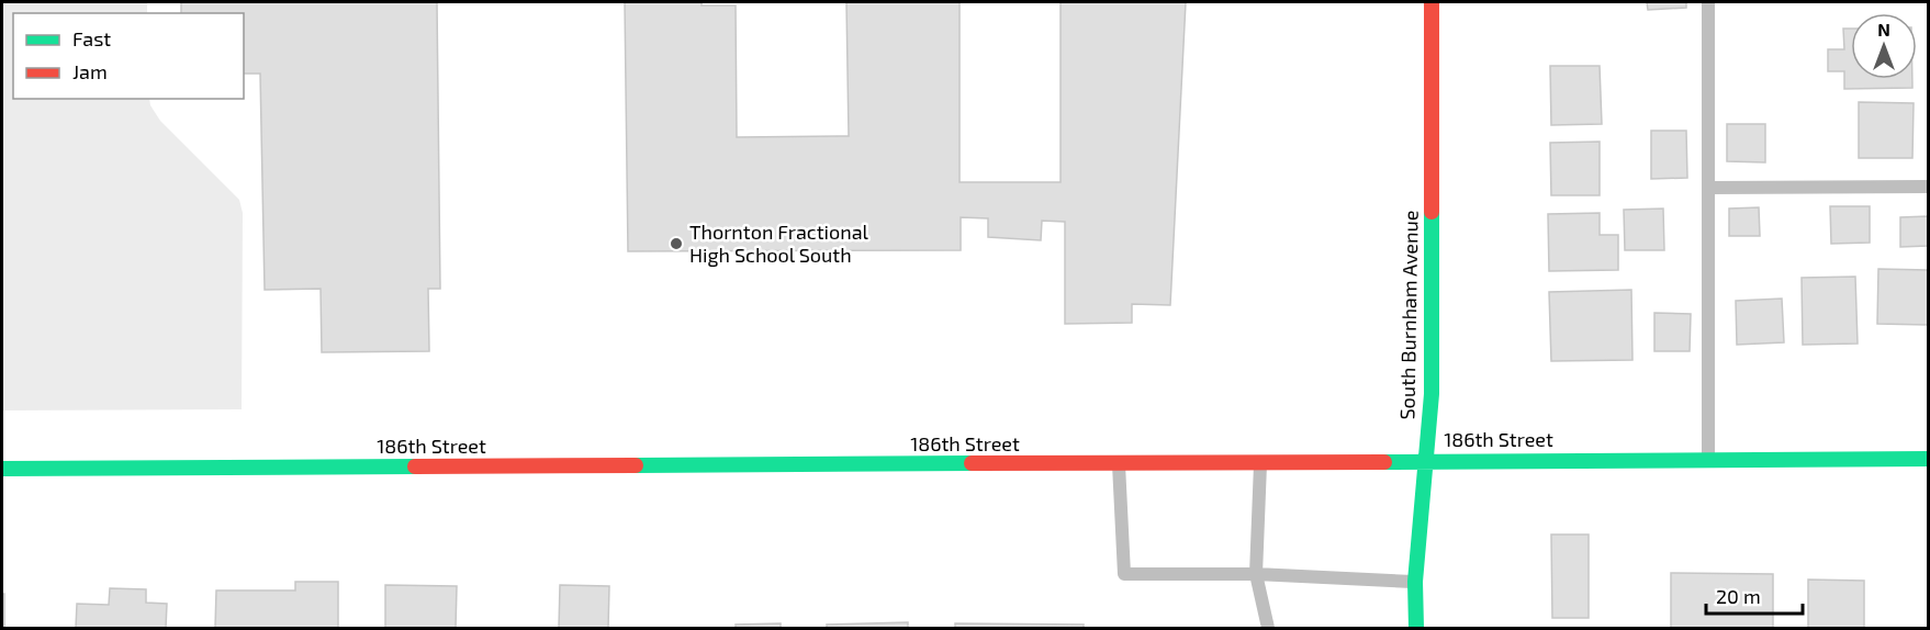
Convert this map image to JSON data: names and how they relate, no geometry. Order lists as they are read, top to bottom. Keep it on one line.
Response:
{"streets":{"street":["South Burnham Avenue","186th Street"]},"crossings":[["South Burnham Avenue","186th Street"]],"places":["Thornton Fractional High School South"],"legend":["Fast","Jam"],"scale_bar":"20 m","north":"top"}
